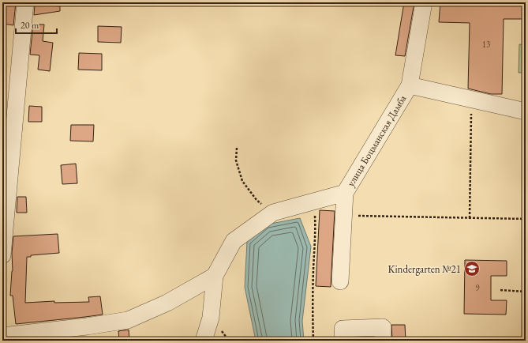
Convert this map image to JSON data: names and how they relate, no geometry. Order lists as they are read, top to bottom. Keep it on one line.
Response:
{"streets":{"street":["улица Боцманская Дамба"]},"places":{"school or university":["Kindergarten №21"]},"house_numbers":["13","9"],"scale_bar":"20 m"}
